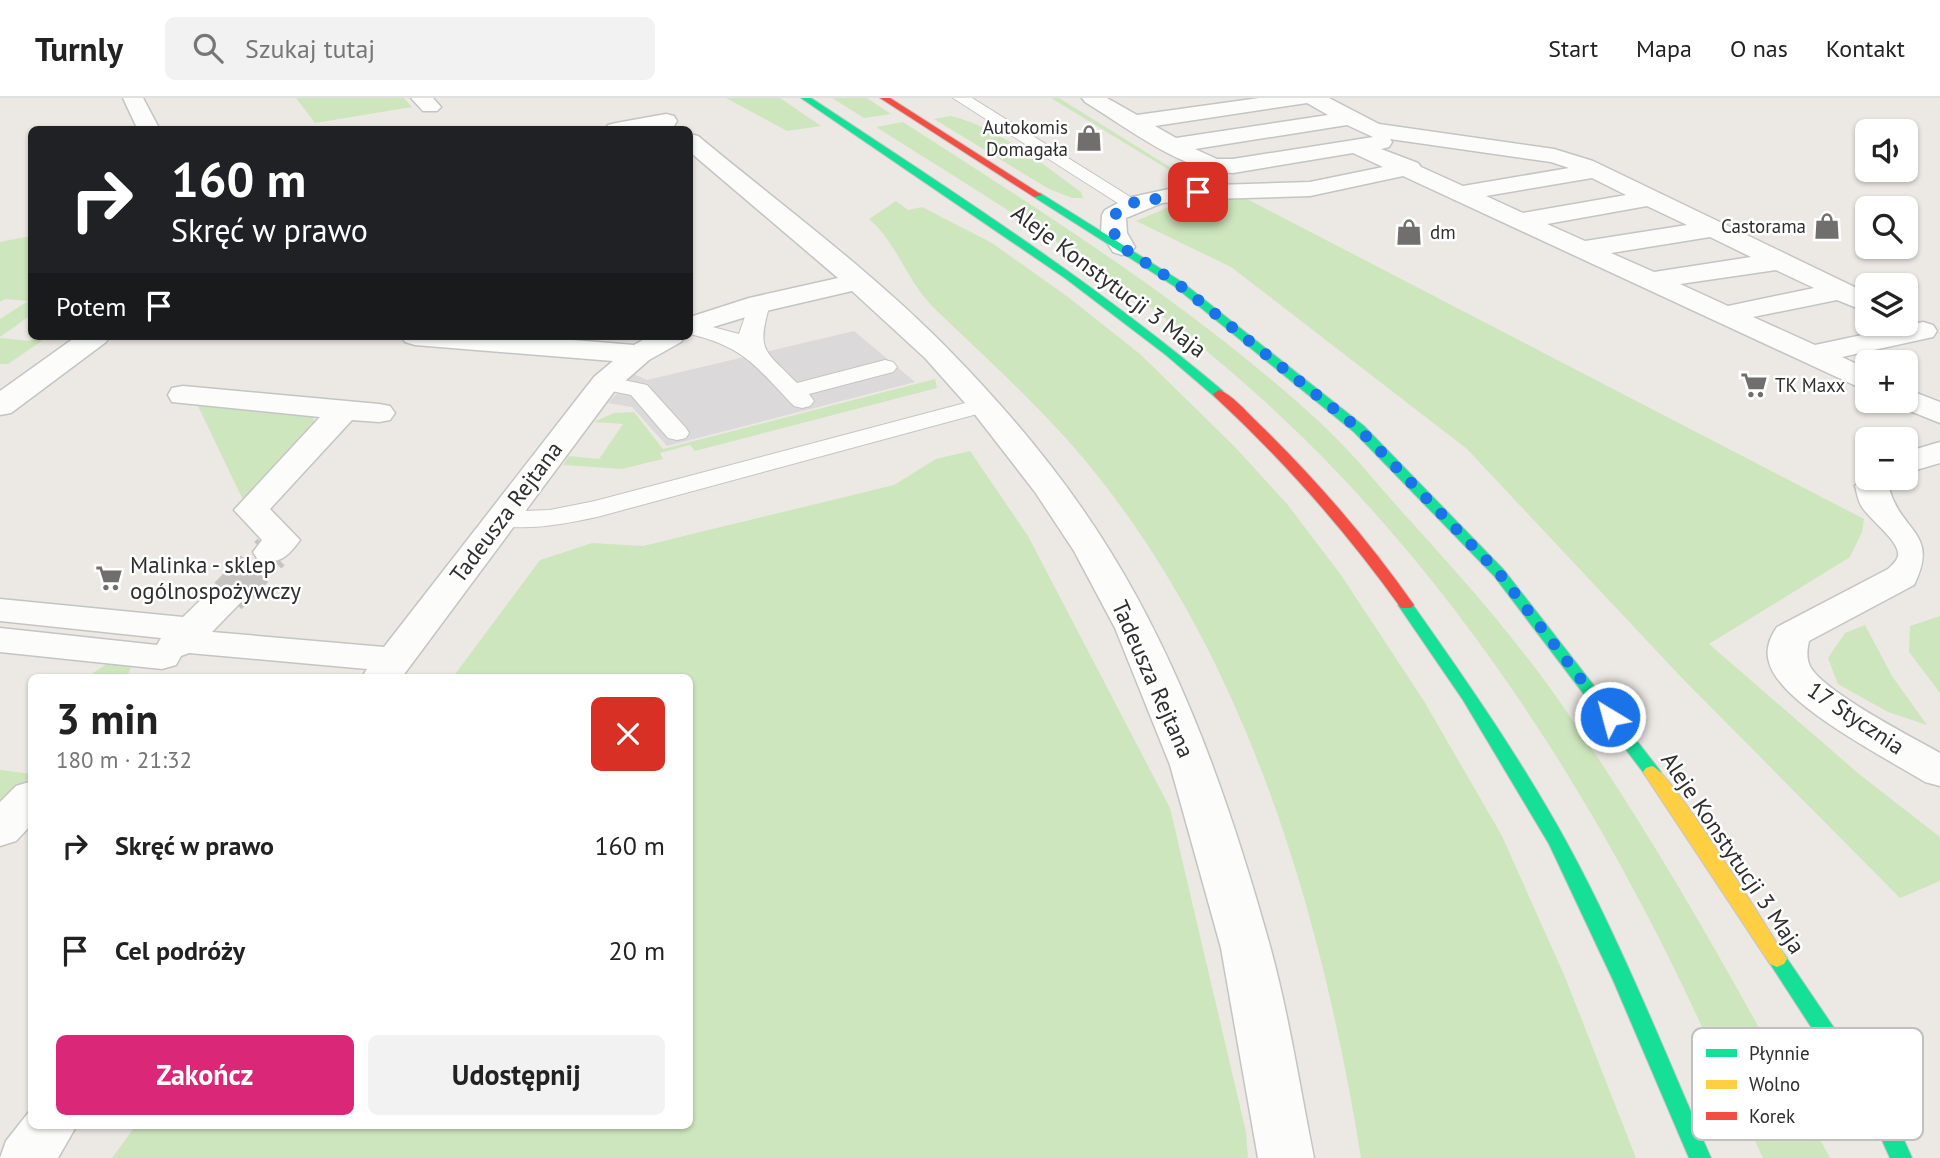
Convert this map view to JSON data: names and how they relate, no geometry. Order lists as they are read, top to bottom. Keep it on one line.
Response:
{"streets":{"main road":["Aleje Konstytucji 3 Maja"],"street":["Tadeusza Rejtana","17 Stycznia"]},"places":{"shop":["Autokomis Domagała","Castorama","dm"],"supermarket":["TK Maxx","Malinka - sklep ogólnospożywczy"]},"legend":["Płynnie","Wolno","Korek"],"page":{"header":"Turnly","search":"Szukaj tutaj","nav":["Start","Mapa","O nas","Kontakt"],"map_buttons":["+","−"],"turn":["160 m","Skręć w prawo"],"then":"Potem","heading":["3 min","180 m · 21:32"],"list":[{"name":"Skręć w prawo","value":"160 m"},{"name":"Cel podróży","value":"20 m"}],"buttons":["Zakończ","Udostępnij"]}}
